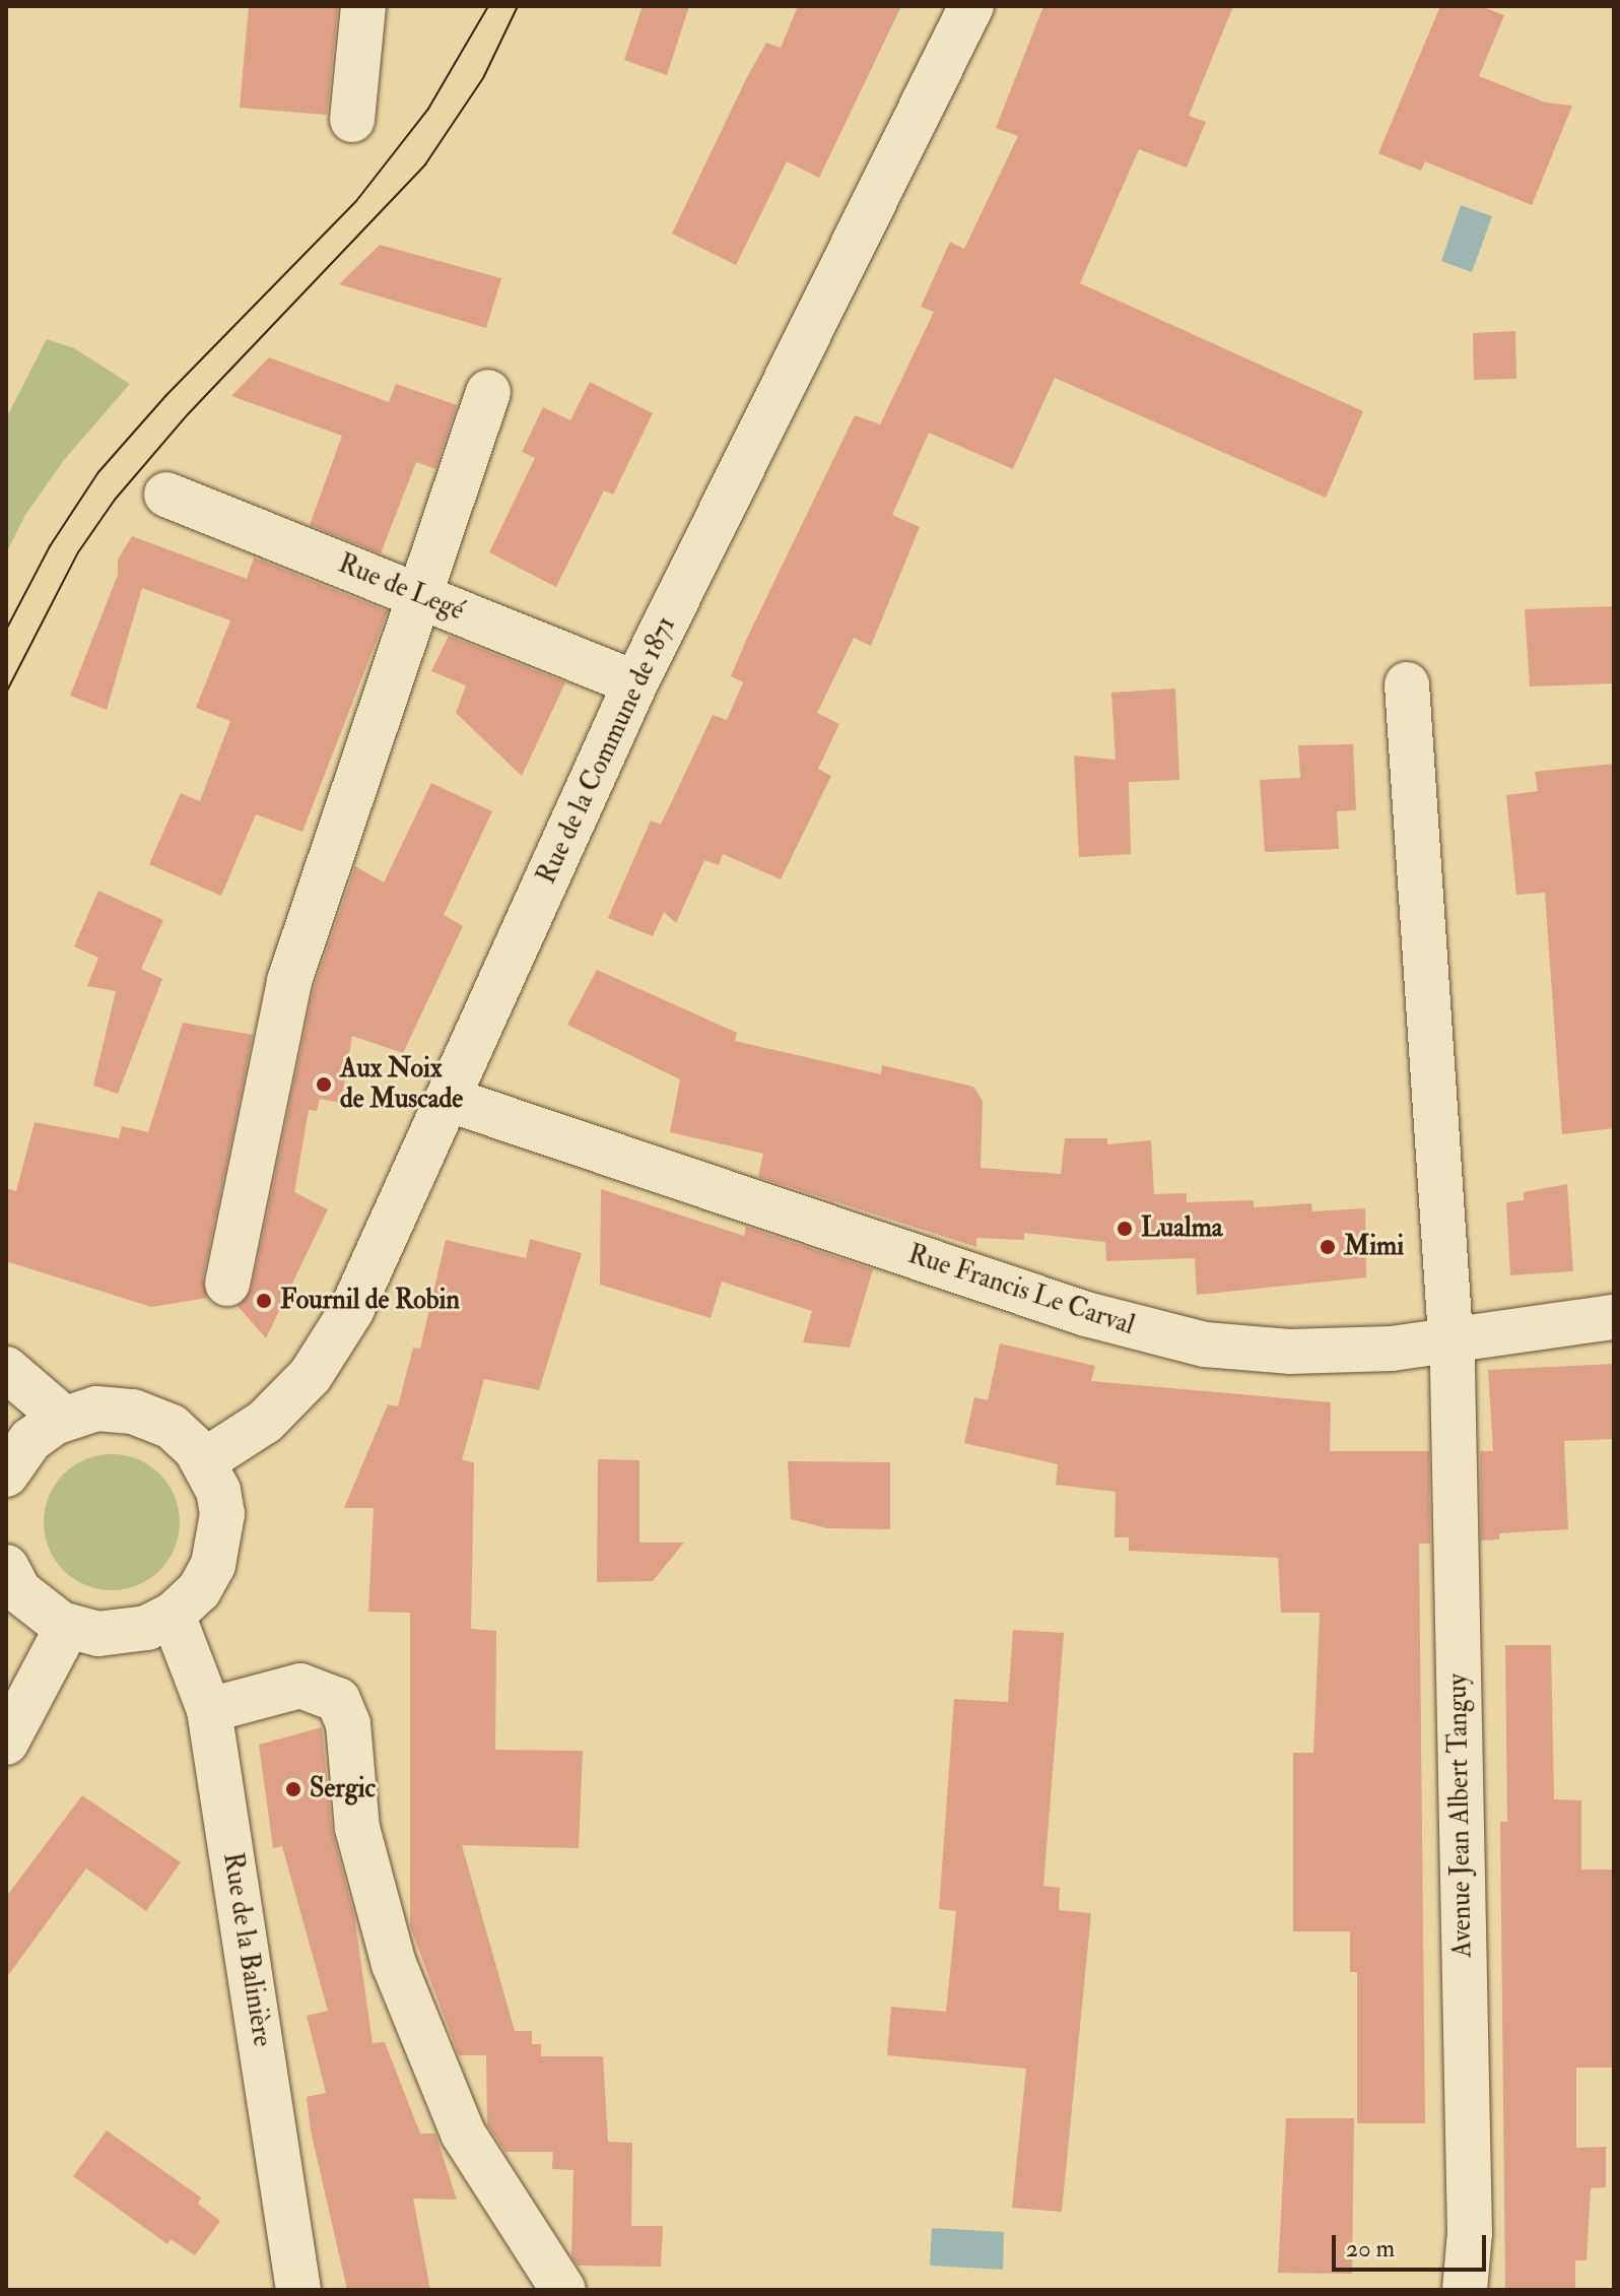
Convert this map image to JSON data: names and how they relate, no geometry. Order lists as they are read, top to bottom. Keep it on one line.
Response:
{"streets":{"street":["Rue de Legé","Rue de la Commune de 1871","Rue Francis Le Carval","Avenue Jean Albert Tanguy","Rue de la Balinière"]},"crossings":[["Rue de Legé","Rue de la Commune de 1871"],["Rue de la Commune de 1871","Rue Francis Le Carval"],["Rue Francis Le Carval","Avenue Jean Albert Tanguy"]],"places":["Aux Noix de Muscade","Lualma","Mimi","Fournil de Robin","Sergic"],"scale_bar":"20 m"}
